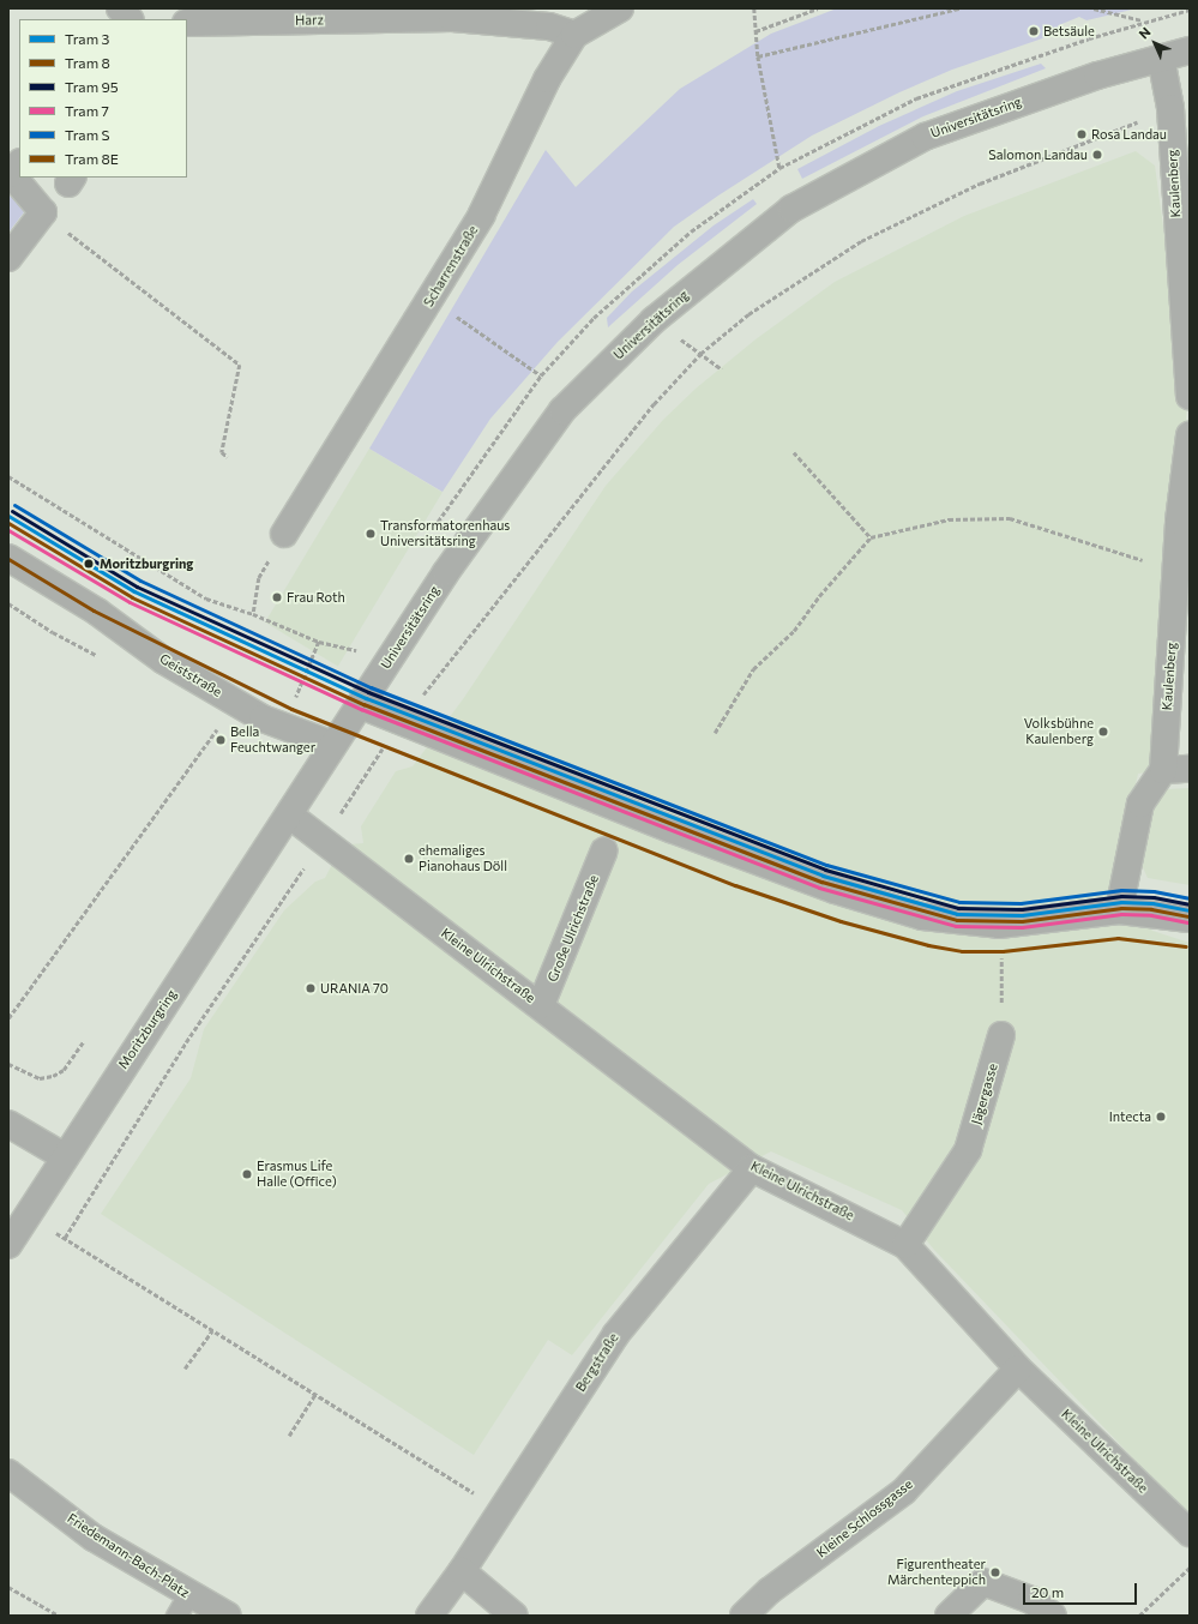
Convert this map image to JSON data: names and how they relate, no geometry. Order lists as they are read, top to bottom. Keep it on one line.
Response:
{"streets":{"street":["Harz","Universitätsring","Kaulenberg","Scharrenstraße","Geiststraße","Große Ulrichstraße","Kleine Ulrichstraße","Moritzburgring","Jägergasse","Bergstraße","Kleine Schlossgasse","Friedemann-Bach-Platz"]},"crossings":[["Harz","Scharrenstraße"],["Universitätsring","Kaulenberg"],["Universitätsring","Geiststraße"],["Universitätsring","Kleine Ulrichstraße"],["Universitätsring","Moritzburgring"],["Große Ulrichstraße","Kleine Ulrichstraße"],["Kleine Ulrichstraße","Moritzburgring"],["Kleine Ulrichstraße","Jägergasse"],["Kleine Ulrichstraße","Bergstraße"],["Kleine Ulrichstraße","Kleine Schlossgasse"]],"places":["Betsäule","Rosa Landau","Salomon Landau","Transformatorenhaus Universitätsring","Moritzburgring","Frau Roth","Volksbühne Kaulenberg","Bella Feuchtwanger","ehemaliges Pianohaus Döll","URANIA 70","Intecta","Erasmus Life Halle (Office)","Figurentheater Märchenteppich"],"lines":["tram line S","tram line 95","tram line 3","tram line 8","tram line 7","tram line 8E"],"legend":["Tram 3","Tram 8","Tram 95","Tram 7","Tram S","Tram 8E"],"scale_bar":"20 m","north":"top left"}
